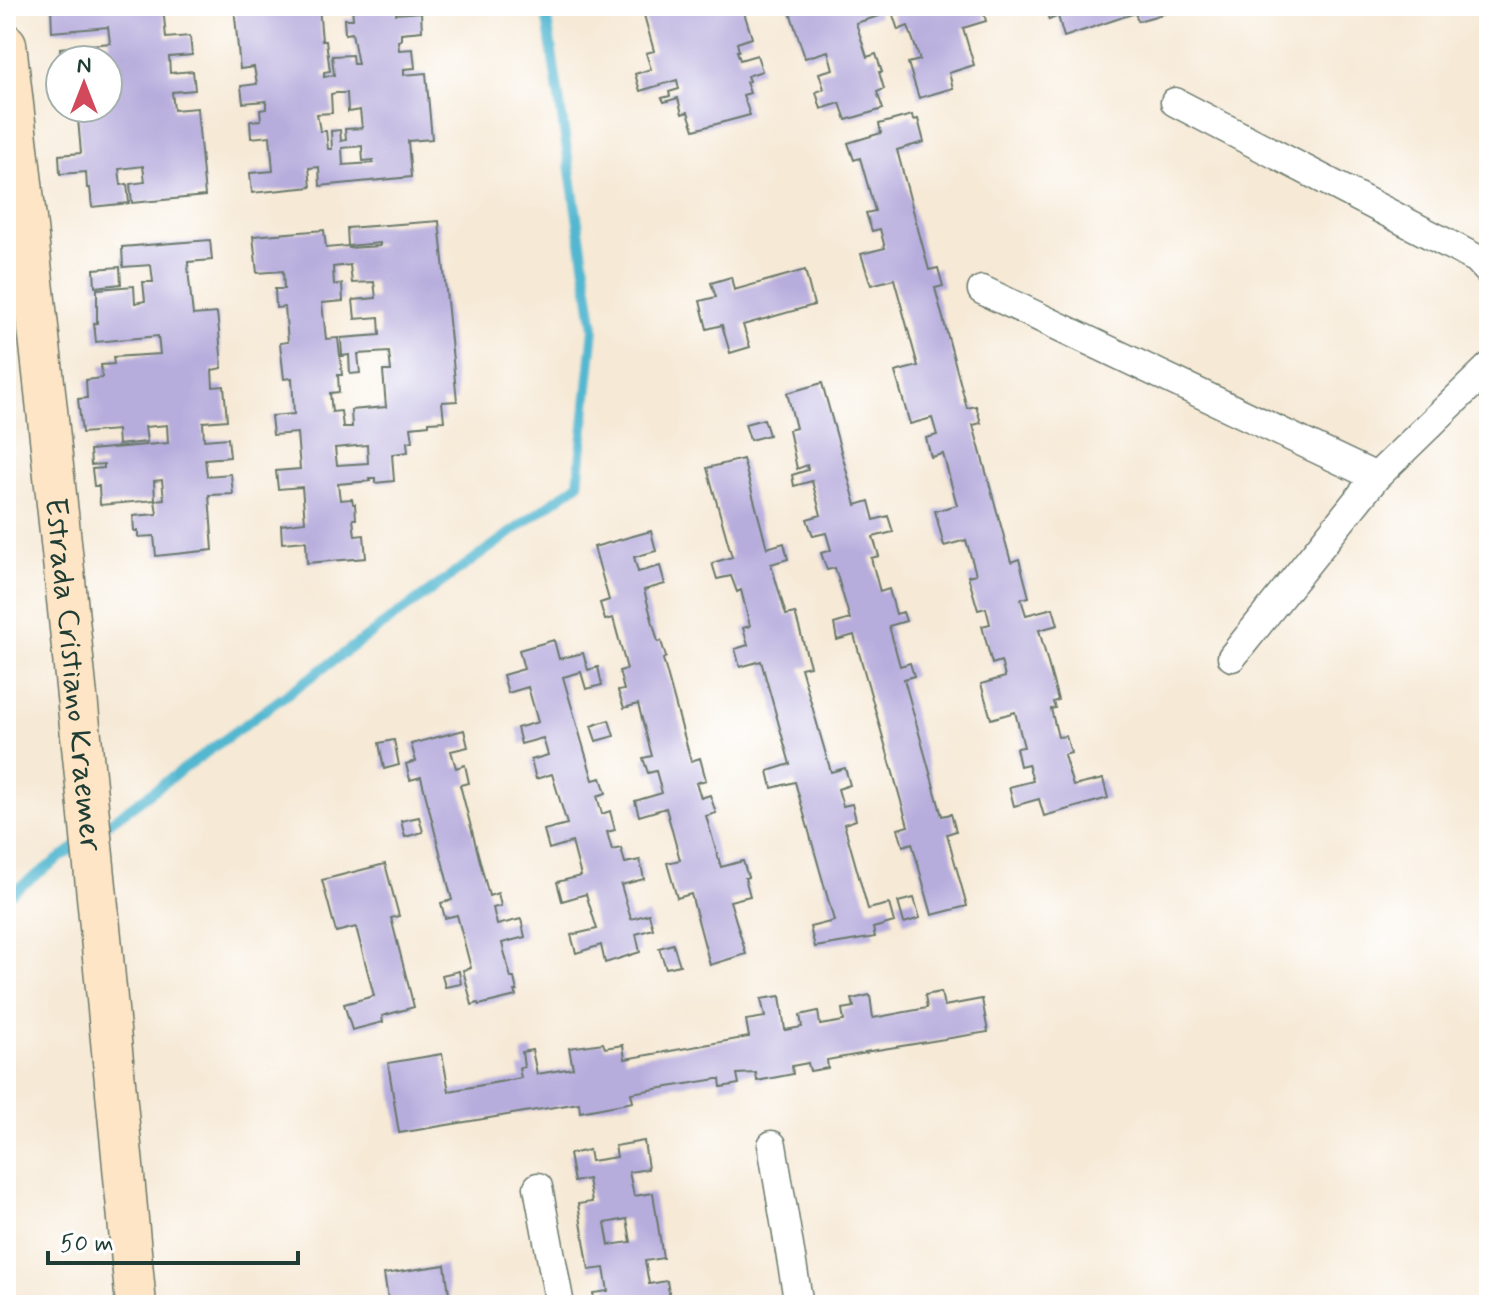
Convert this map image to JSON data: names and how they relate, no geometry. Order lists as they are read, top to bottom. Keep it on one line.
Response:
{"streets":{"main road":["Estrada Cristiano Kraemer"]},"scale_bar":"50 m","north":"top"}
